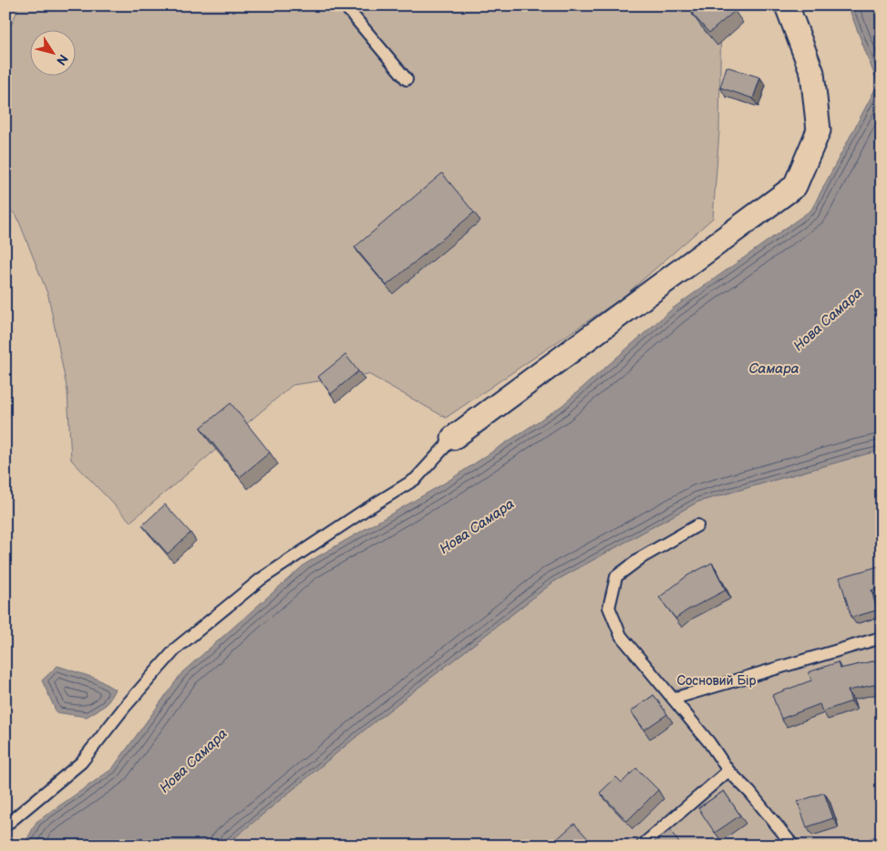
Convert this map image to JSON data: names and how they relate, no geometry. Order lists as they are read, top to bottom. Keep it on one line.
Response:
{"water":["Нова Самара","Самара"],"parks":["Сосновий Бір"],"north":"bottom right"}
